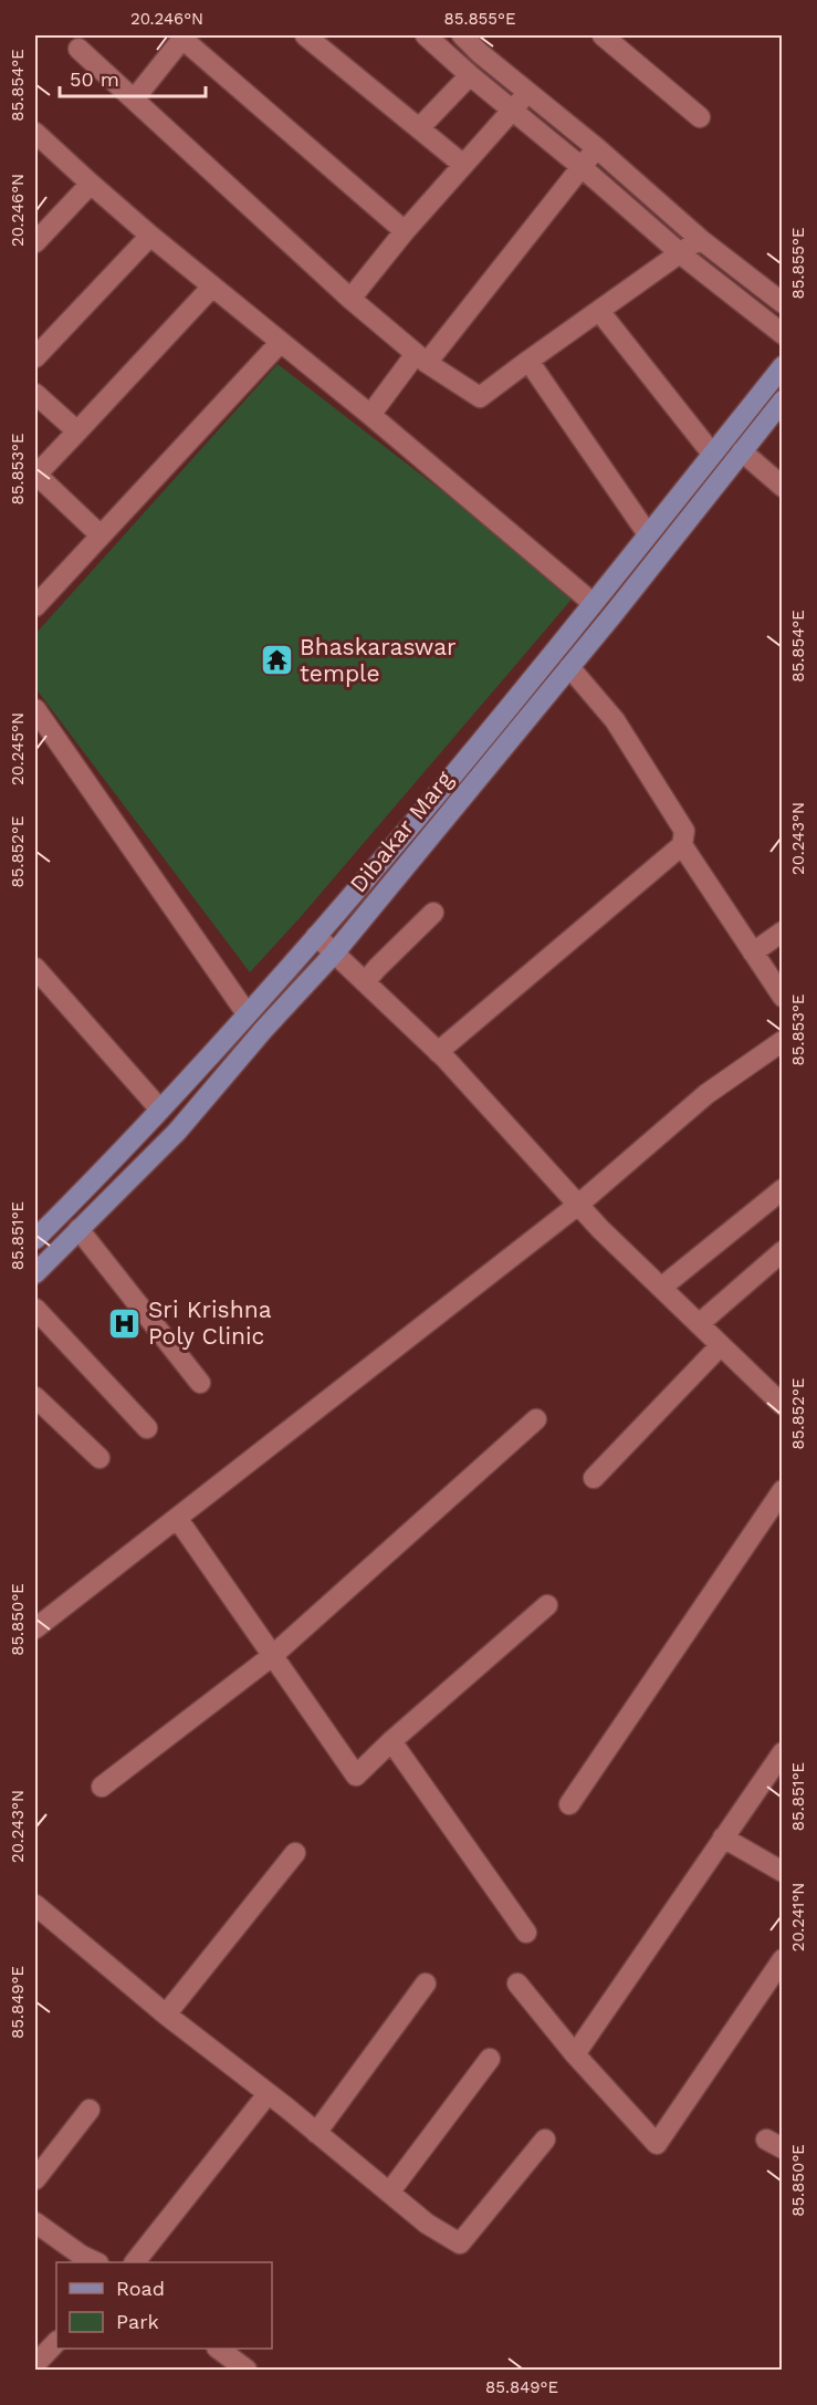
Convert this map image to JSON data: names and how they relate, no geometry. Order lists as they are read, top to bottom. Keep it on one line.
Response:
{"streets":{"main road":["Dibakar Marg"]},"places":{"temple":["Bhaskaraswar temple"],"hospital":["Sri Krishna Poly Clinic"]},"legend":["Road","Park"],"scale_bar":"50 m","coordinates":["20.246°N","85.855°E","85.854°E","85.853°E","20.245°N","20.243°N","85.852°E","85.851°E","85.850°E","20.241°N","85.849°E"]}
